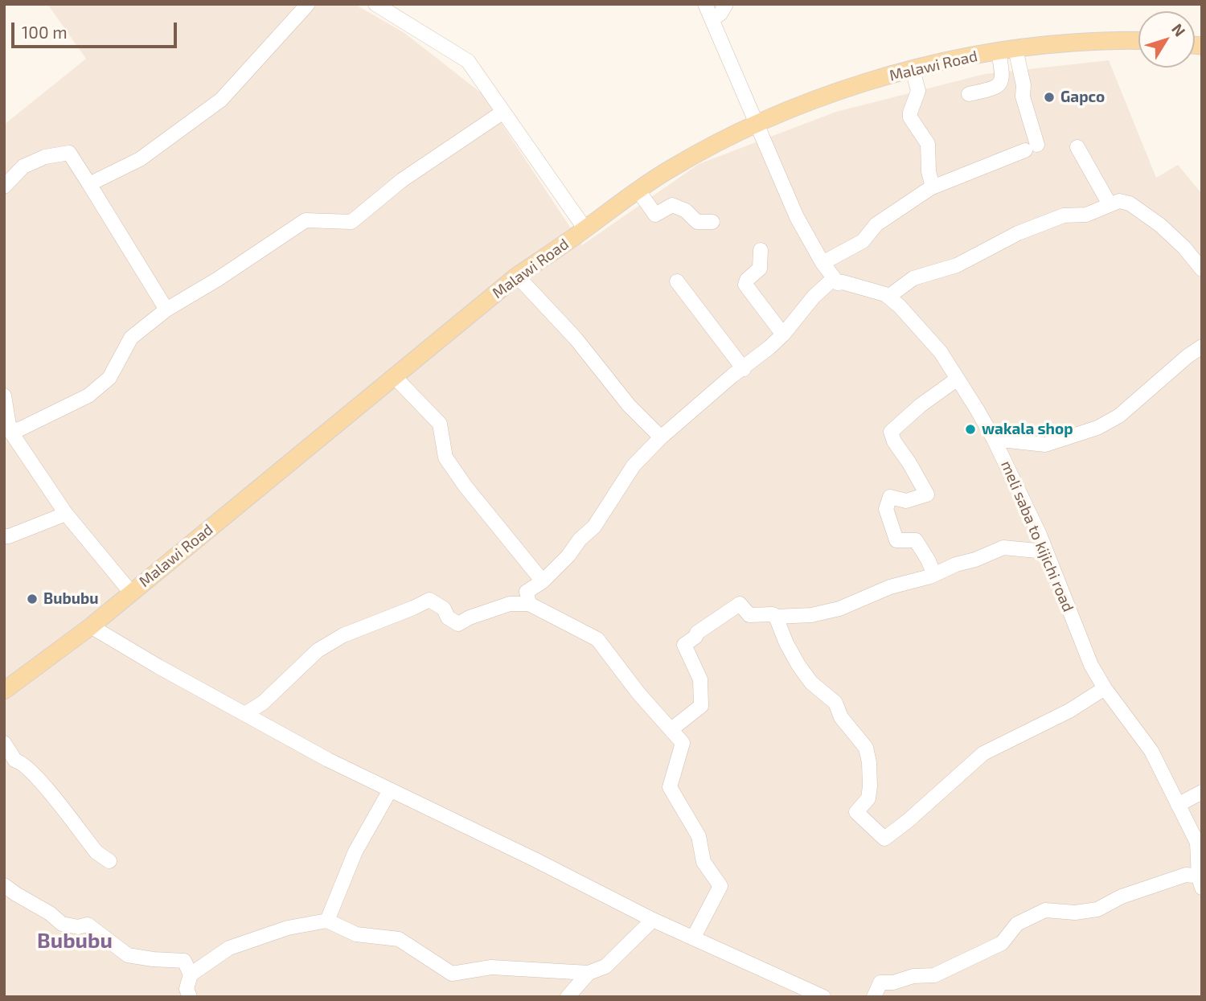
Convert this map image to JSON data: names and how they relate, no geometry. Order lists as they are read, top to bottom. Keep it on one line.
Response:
{"streets":{"main road":["Malawi Road"],"street":["meli saba to kijichi road"]},"districts":["Bububu"],"places":["Gapco","wakala shop","Bububu"],"scale_bar":"100 m","north":"top right"}
